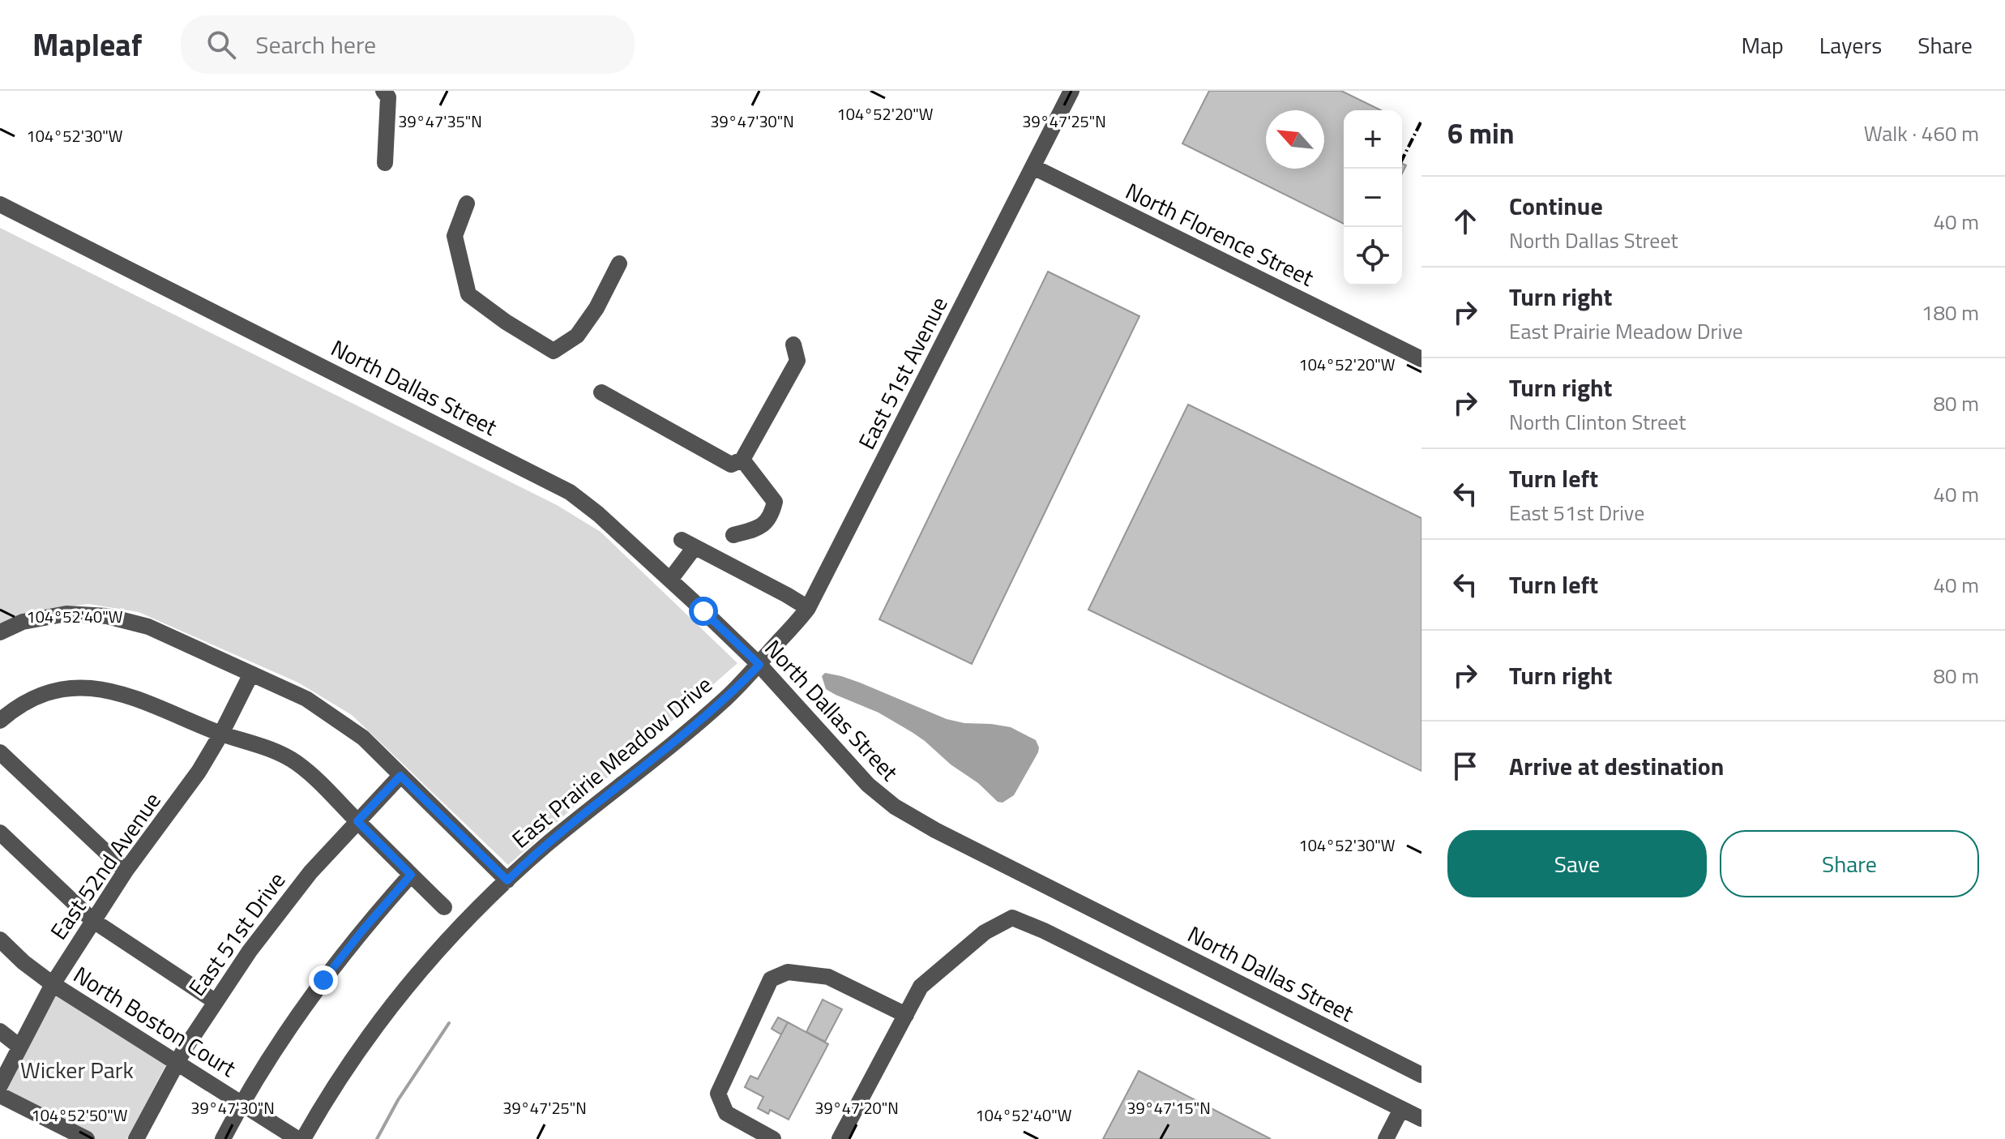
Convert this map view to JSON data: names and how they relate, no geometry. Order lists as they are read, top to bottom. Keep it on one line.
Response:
{"streets":{"street":["North Florence Street","East 51st Avenue","North Dallas Street","East Prairie Meadow Drive","East 52nd Avenue","East 51st Drive","North Boston Court"]},"crossings":[["North Florence Street","East 51st Avenue"],["East 51st Avenue","North Dallas Street"],["East 51st Avenue","East Prairie Meadow Drive"],["North Dallas Street","East Prairie Meadow Drive"],["East 52nd Avenue","North Boston Court"],["East 51st Drive","North Boston Court"]],"parks":["Wicker Park"],"north":"top left","page":{"header":"Mapleaf","search":"Search here","nav":["Map","Layers","Share"],"heading":["6 min","Walk · 460 m"],"map_buttons":["+","−"],"list":[["Continue","North Dallas Street","40 m"],["Turn right","East Prairie Meadow Drive","180 m"],["Turn right","North Clinton Street","80 m"],["Turn left","East 51st Drive","40 m"],["Turn left","40 m"],["Turn right","80 m"],"Arrive at destination"],"buttons":["Save","Share"]},"coordinates":["104°52'20\"W","39°47'35\"N","39°47'30\"N","39°47'25\"N","104°52'30\"W","104°52'40\"W","39°47'20\"N","39°47'15\"N","104°52'50\"W"]}
